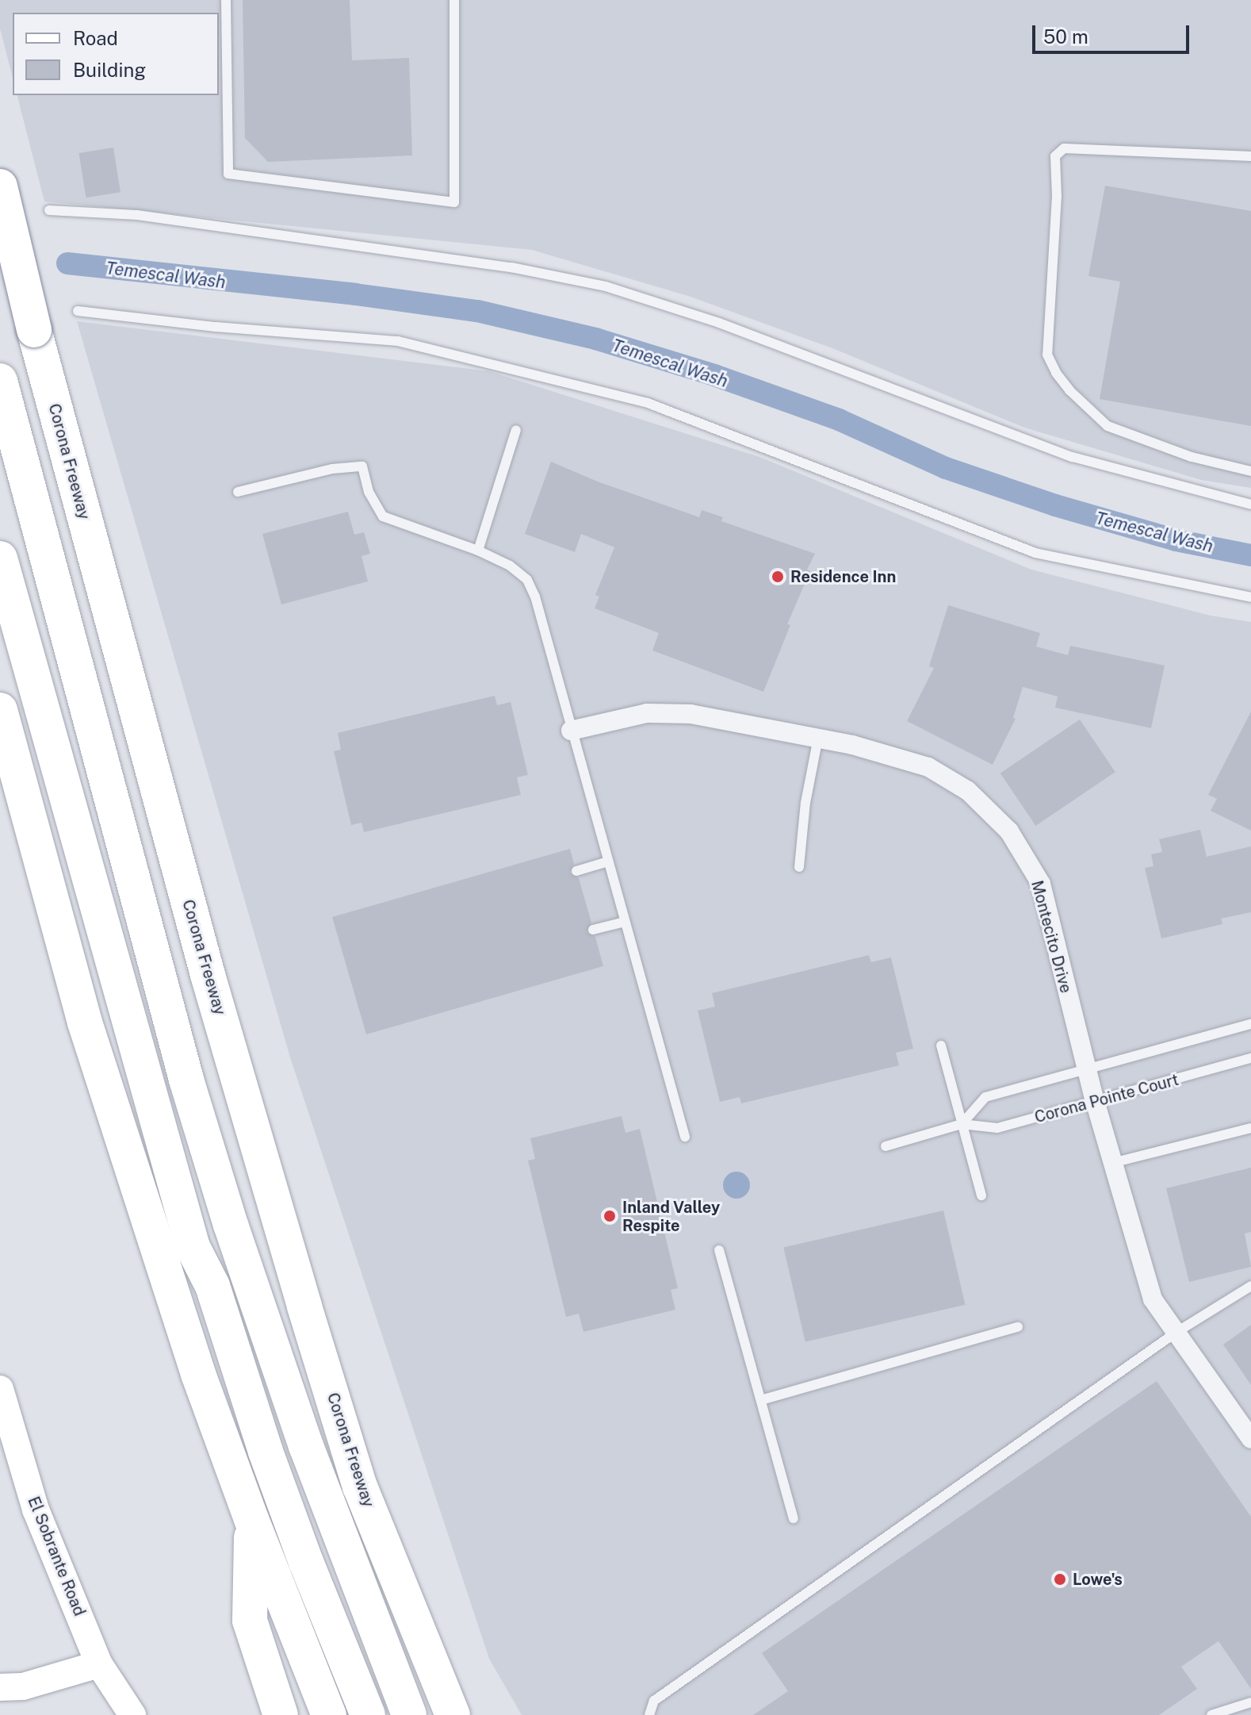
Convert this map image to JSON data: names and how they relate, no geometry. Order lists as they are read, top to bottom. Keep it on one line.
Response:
{"streets":{"highway":["Corona Freeway"],"street":["Montecito Drive","El Sobrante Road"],"lane":["Corona Pointe Court"]},"crossings":[["Montecito Drive","Corona Pointe Court"]],"water":["Temescal Wash"],"places":["Residence Inn","Inland Valley Respite","Lowe's"],"legend":["Road","Building"],"scale_bar":"50 m"}
